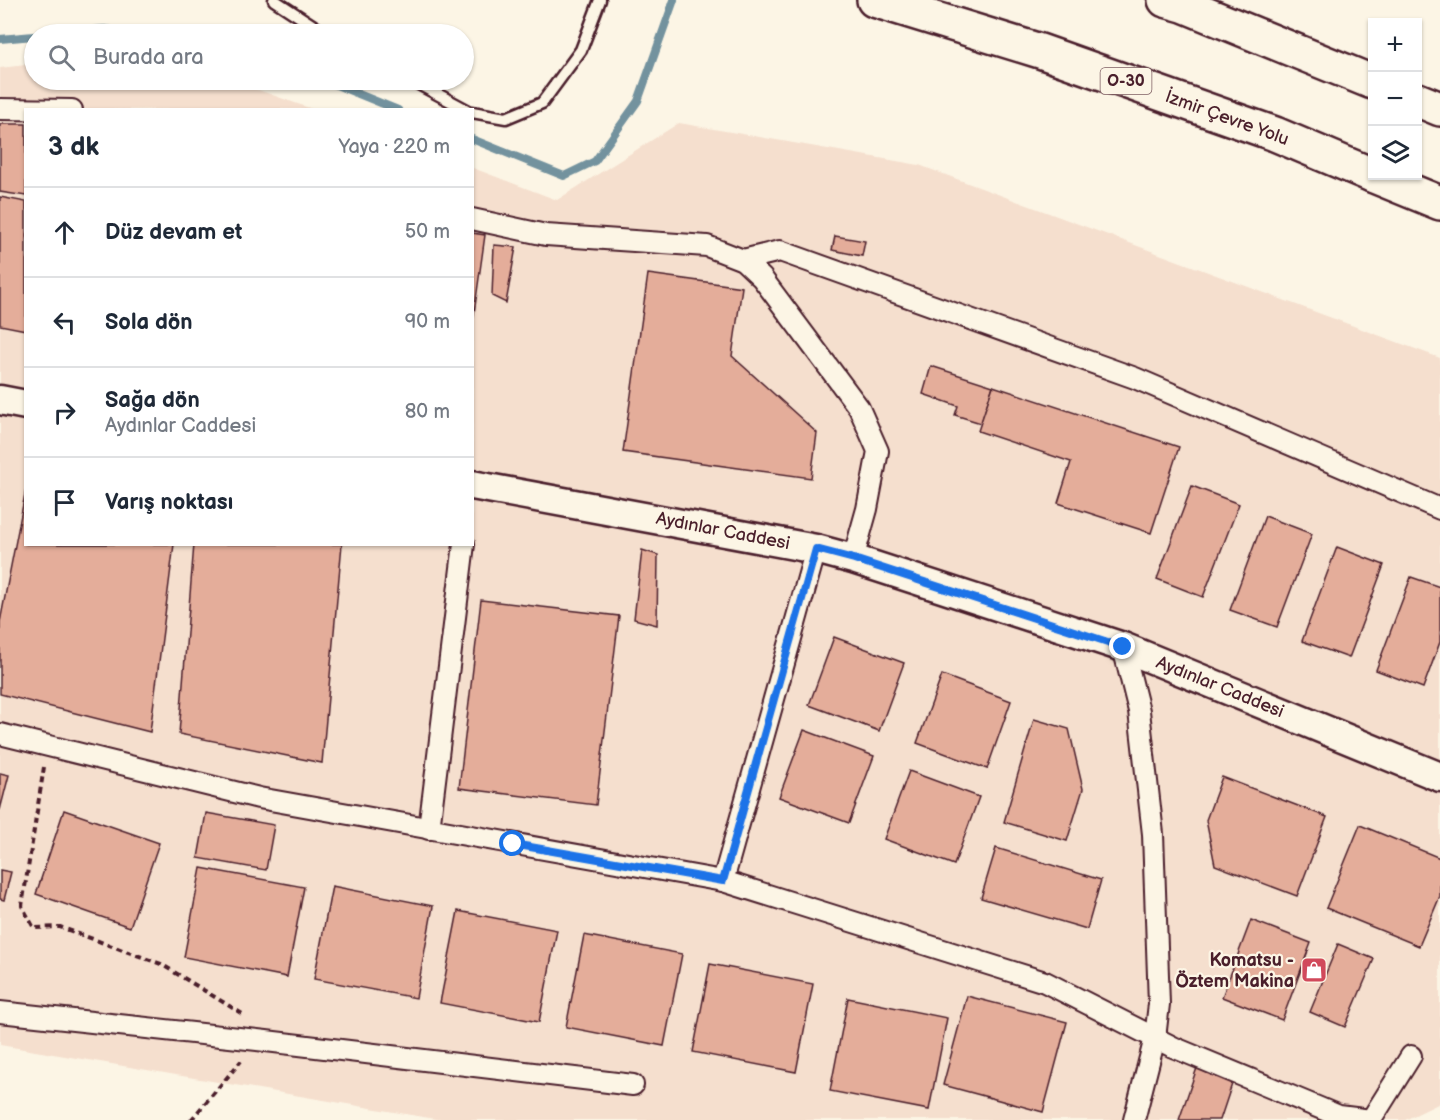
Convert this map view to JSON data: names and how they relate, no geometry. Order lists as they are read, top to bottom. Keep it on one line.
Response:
{"streets":{"highway":["O-30","İzmir Çevre Yolu"],"street":["Aydınlar Caddesi"]},"places":{"shop":["Komatsu - Öztem Makina"]},"page":{"map_buttons":["+","−"],"search":"Burada ara","heading":["3 dk","Yaya · 220 m"],"list":[["Düz devam et","50 m"],["Sola dön","90 m"],["Sağa dön","Aydınlar Caddesi","80 m"],"Varış noktası"]}}
